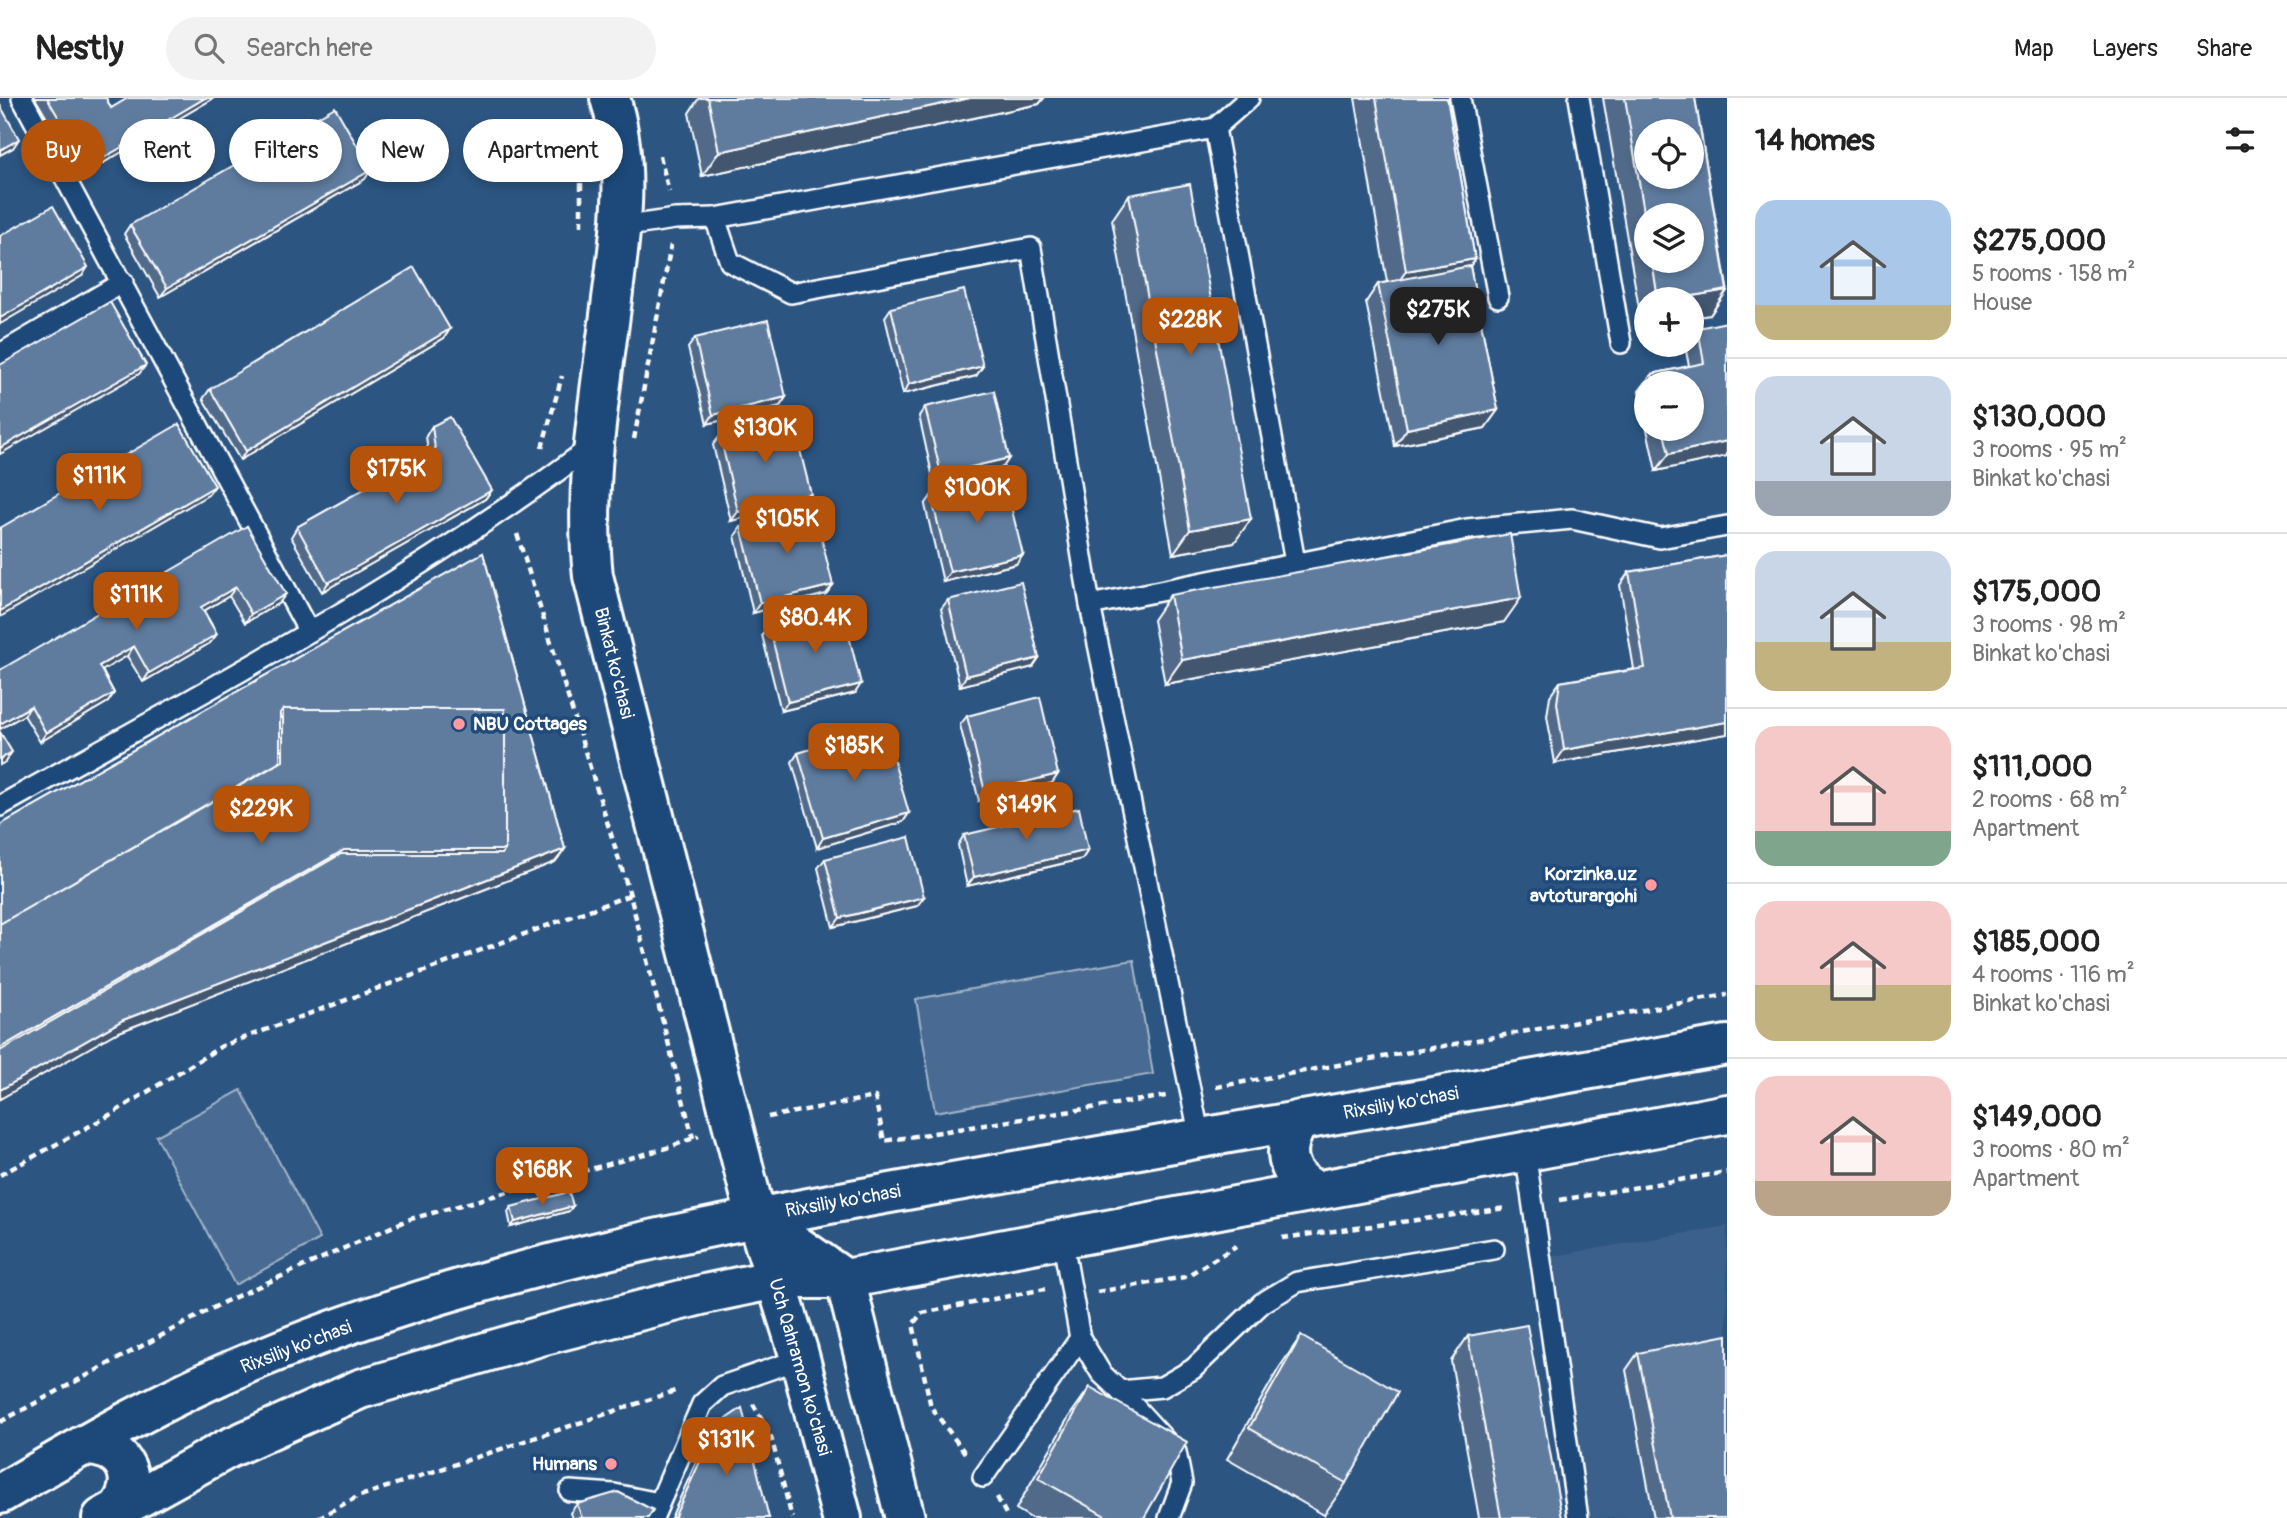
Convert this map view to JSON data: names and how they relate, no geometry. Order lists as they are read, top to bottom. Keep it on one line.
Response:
{"streets":{"main road":["Binkat ko'chasi","Rixsiliy ko'chasi","Uch Qahramon ko'chasi"]},"crossings":[["Binkat ko'chasi","Rixsiliy ko'chasi"],["Binkat ko'chasi","Uch Qahramon ko'chasi"],["Rixsiliy ko'chasi","Uch Qahramon ko'chasi"]],"places":["NBU Cottages","Korzinka.uz avtoturargohi","Humans"],"page":{"header":"Nestly","search":"Search here","nav":["Map","Layers","Share"],"heading":"14 homes","map_buttons":["+","−"],"chip":["Buy","Rent","Filters","New","Apartment"],"list":[{"name":"$275,000","note":"5 rooms · 158 m² · House"},{"name":"$130,000","note":"3 rooms · 95 m² · Binkat ko'chasi"},{"name":"$175,000","note":"3 rooms · 98 m² · Binkat ko'chasi"},{"name":"$111,000","note":"2 rooms · 68 m² · Apartment"},{"name":"$185,000","note":"4 rooms · 116 m² · Binkat ko'chasi"},{"name":"$149,000","note":"3 rooms · 80 m² · Apartment"}],"price":["$275K","$228K","$130K","$175K","$111K","$100K","$105K","$111K","$80.4K","$185K","$149K","$229K","$168K","$131K"]}}
